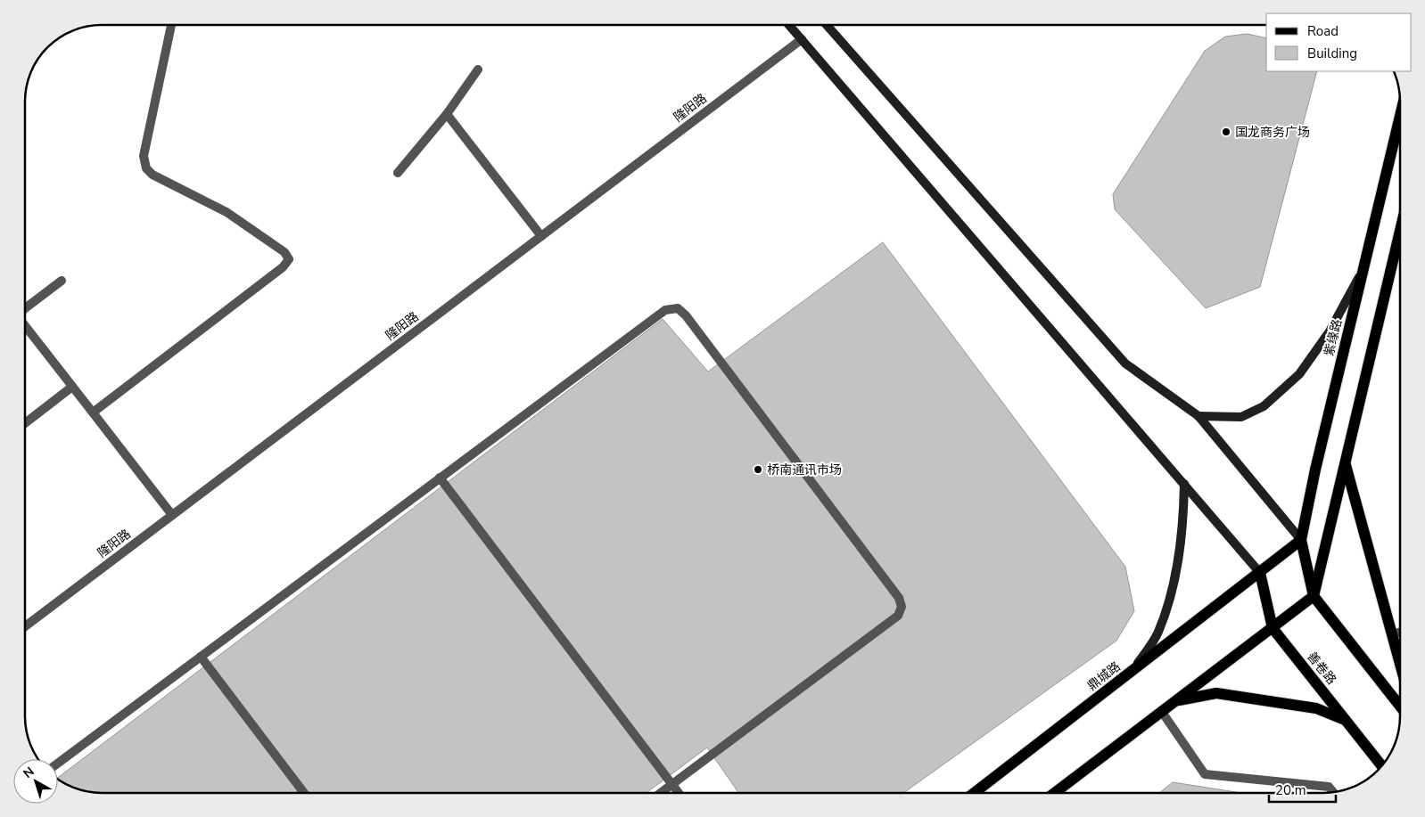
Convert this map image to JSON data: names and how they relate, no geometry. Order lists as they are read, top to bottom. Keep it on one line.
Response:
{"streets":{"main road":["紫缘路","善卷路","鼎城路"],"street":["隆阳路"]},"crossings":[["善卷路","鼎城路"]],"places":["国龙商务广场","桥南通讯市场"],"legend":["Road","Building"],"scale_bar":"20 m","north":"top left"}
